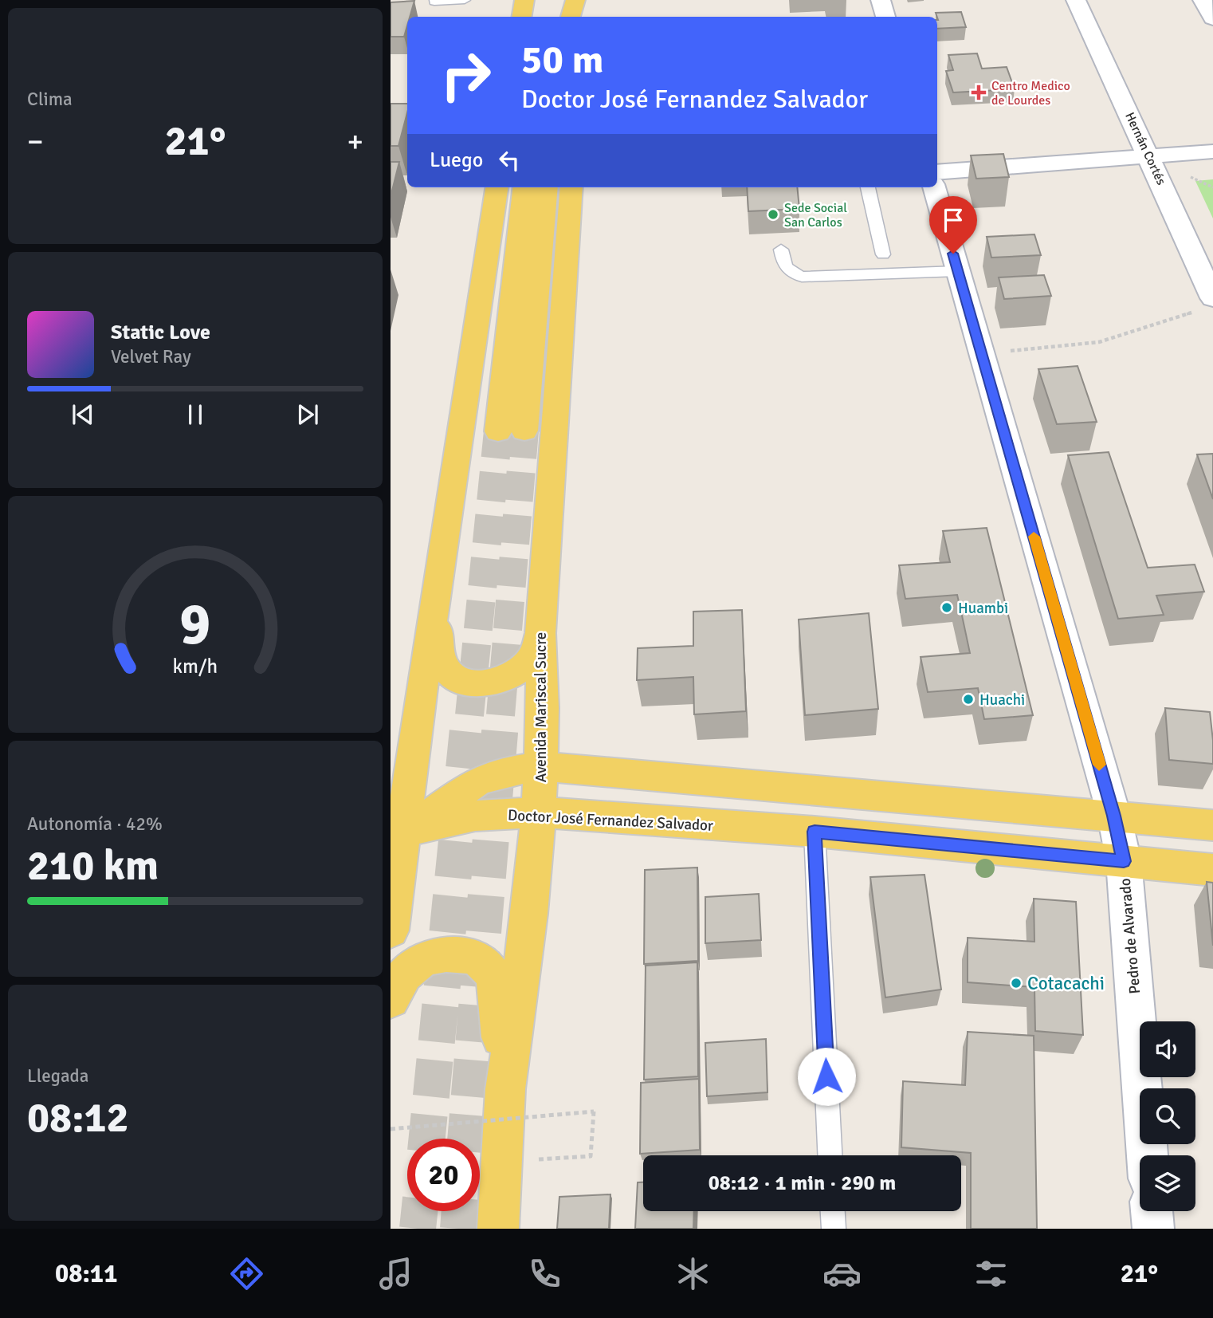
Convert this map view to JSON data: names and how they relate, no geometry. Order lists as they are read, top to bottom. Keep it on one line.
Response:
{"streets":{"main road":["Hernán Cortés","Avenida Mariscal Sucre","Doctor José Fernandez Salvador","Pedro de Alvarado"]},"crossings":[["Avenida Mariscal Sucre","Doctor José Fernandez Salvador"],["Doctor José Fernandez Salvador","Pedro de Alvarado"]],"places":{"health":["Centro Medico de Lourdes"],"other":["Sede Social San Carlos","Huambi","Huachi","Cotacachi"]},"page":{"tile":["Clima",["Autonomía · 42%","210 km"],["Llegada","08:12"]],"turn":["50 m","Doctor José Fernandez Salvador"],"heat":["−","21°","+"],"then":"Luego","song":["Static Love","Velvet Ray"],"limit":"20","trip":"08:12 · 1 min · 290 m","tabs":["08:11","21°"],"gauge":["9","km/h"]}}
